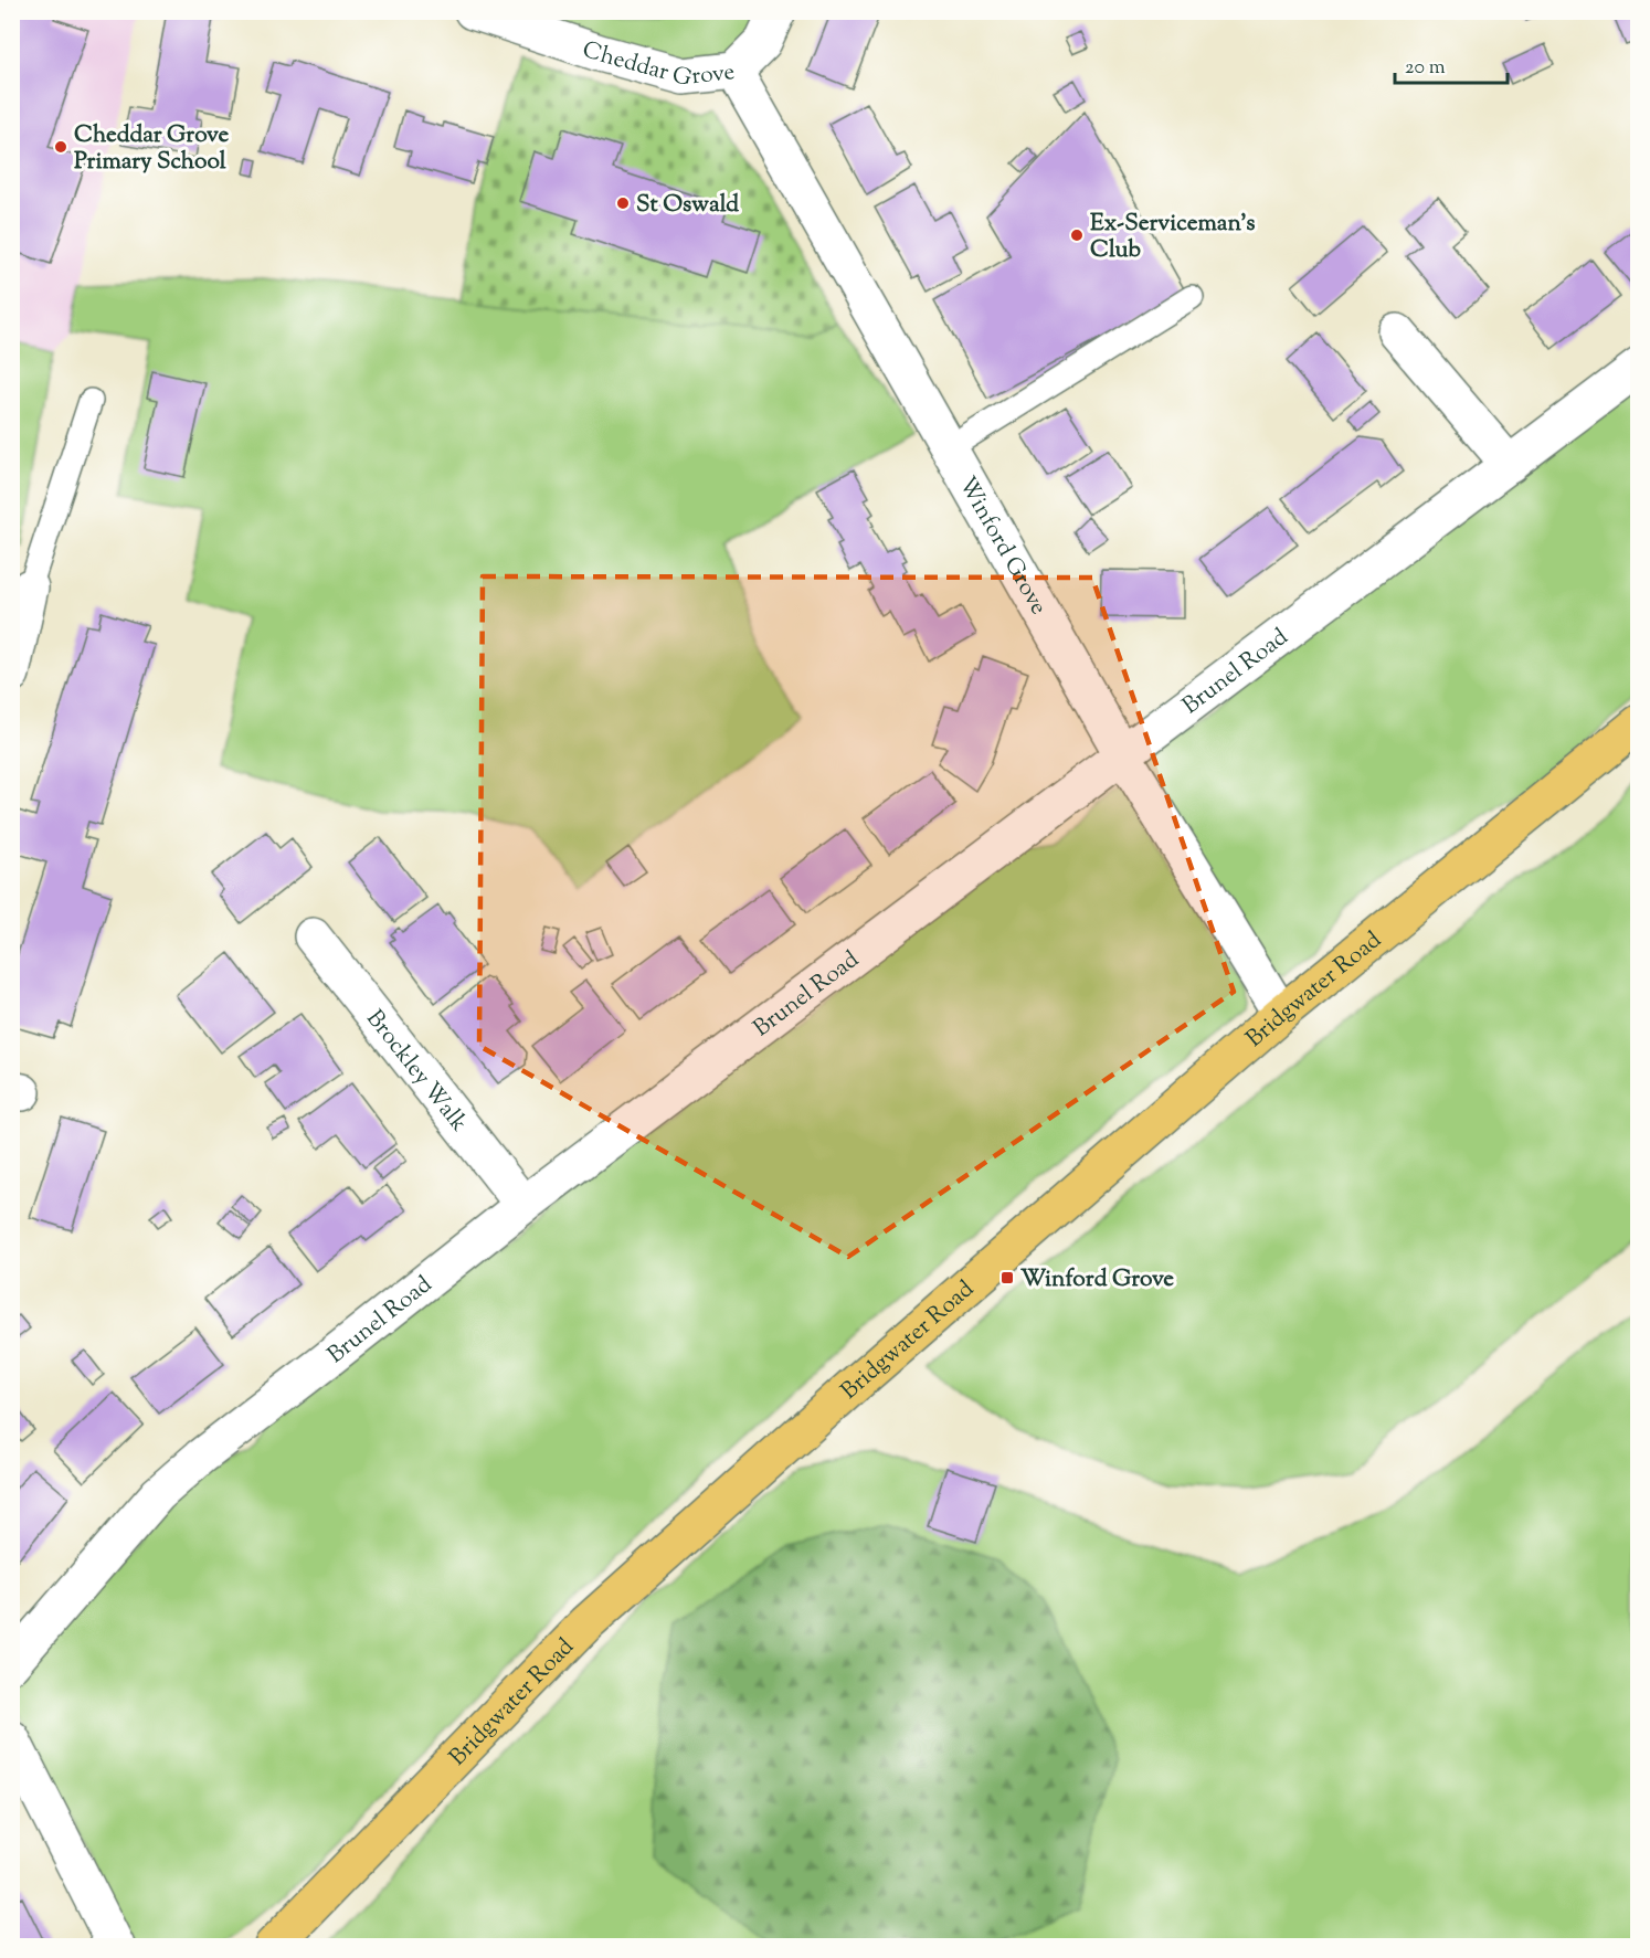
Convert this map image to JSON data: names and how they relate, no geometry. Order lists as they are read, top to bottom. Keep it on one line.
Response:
{"streets":{"highway":["Bridgwater Road"],"street":["Cheddar Grove","Winford Grove","Brunel Road","Brockley Walk"]},"crossings":[["Cheddar Grove","Winford Grove"],["Winford Grove","Brunel Road"],["Winford Grove","Bridgwater Road"],["Brunel Road","Brockley Walk"]],"places":{"other":["Cheddar Grove Primary School","St Oswald","Ex-Serviceman's Club"],"transit":["Winford Grove"]},"scale_bar":"20 m"}
